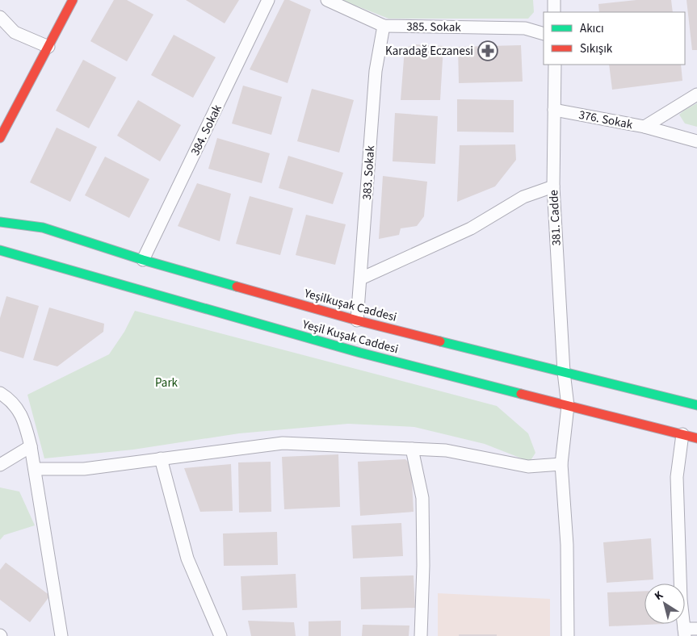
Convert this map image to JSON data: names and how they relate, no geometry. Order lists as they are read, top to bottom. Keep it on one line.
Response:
{"streets":{"main road":["Yeşilkuşak Caddesi","Yeşil Kuşak Caddesi"],"street":["385. Sokak","376. Sokak","384. Sokak","383. Sokak","381. Cadde"]},"crossings":[["385. Sokak","383. Sokak"],["376. Sokak","381. Cadde"],["384. Sokak","Yeşilkuşak Caddesi"],["383. Sokak","Yeşilkuşak Caddesi"],["381. Cadde","Yeşilkuşak Caddesi"],["381. Cadde","Yeşil Kuşak Caddesi"]],"parks":["Park"],"places":{"pharmacy":["Karadağ Eczanesi"]},"legend":["Akıcı","Sıkışık"],"north":"top left"}
